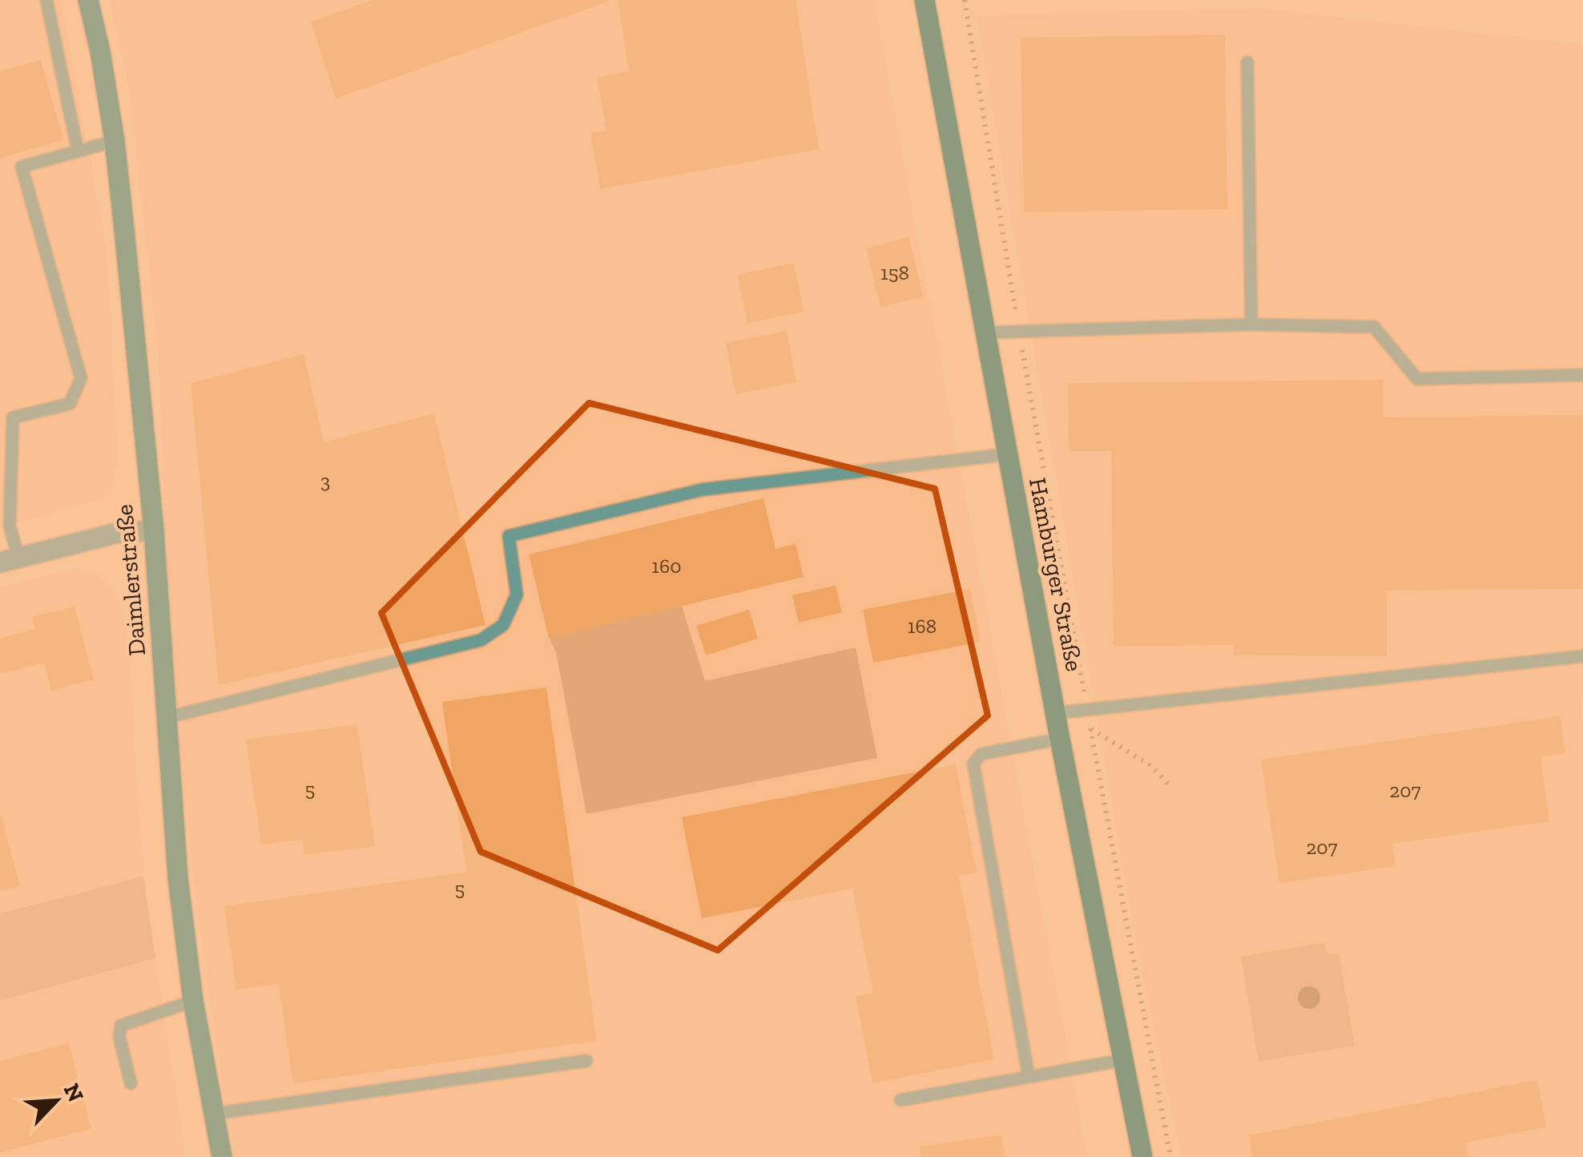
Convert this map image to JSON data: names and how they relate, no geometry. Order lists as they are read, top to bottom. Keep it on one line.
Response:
{"streets":{"main road":["Hamburger Straße"],"street":["Daimlerstraße"]},"house_numbers":["158","3","160","168","5","207","207","5"],"north":"top right"}
